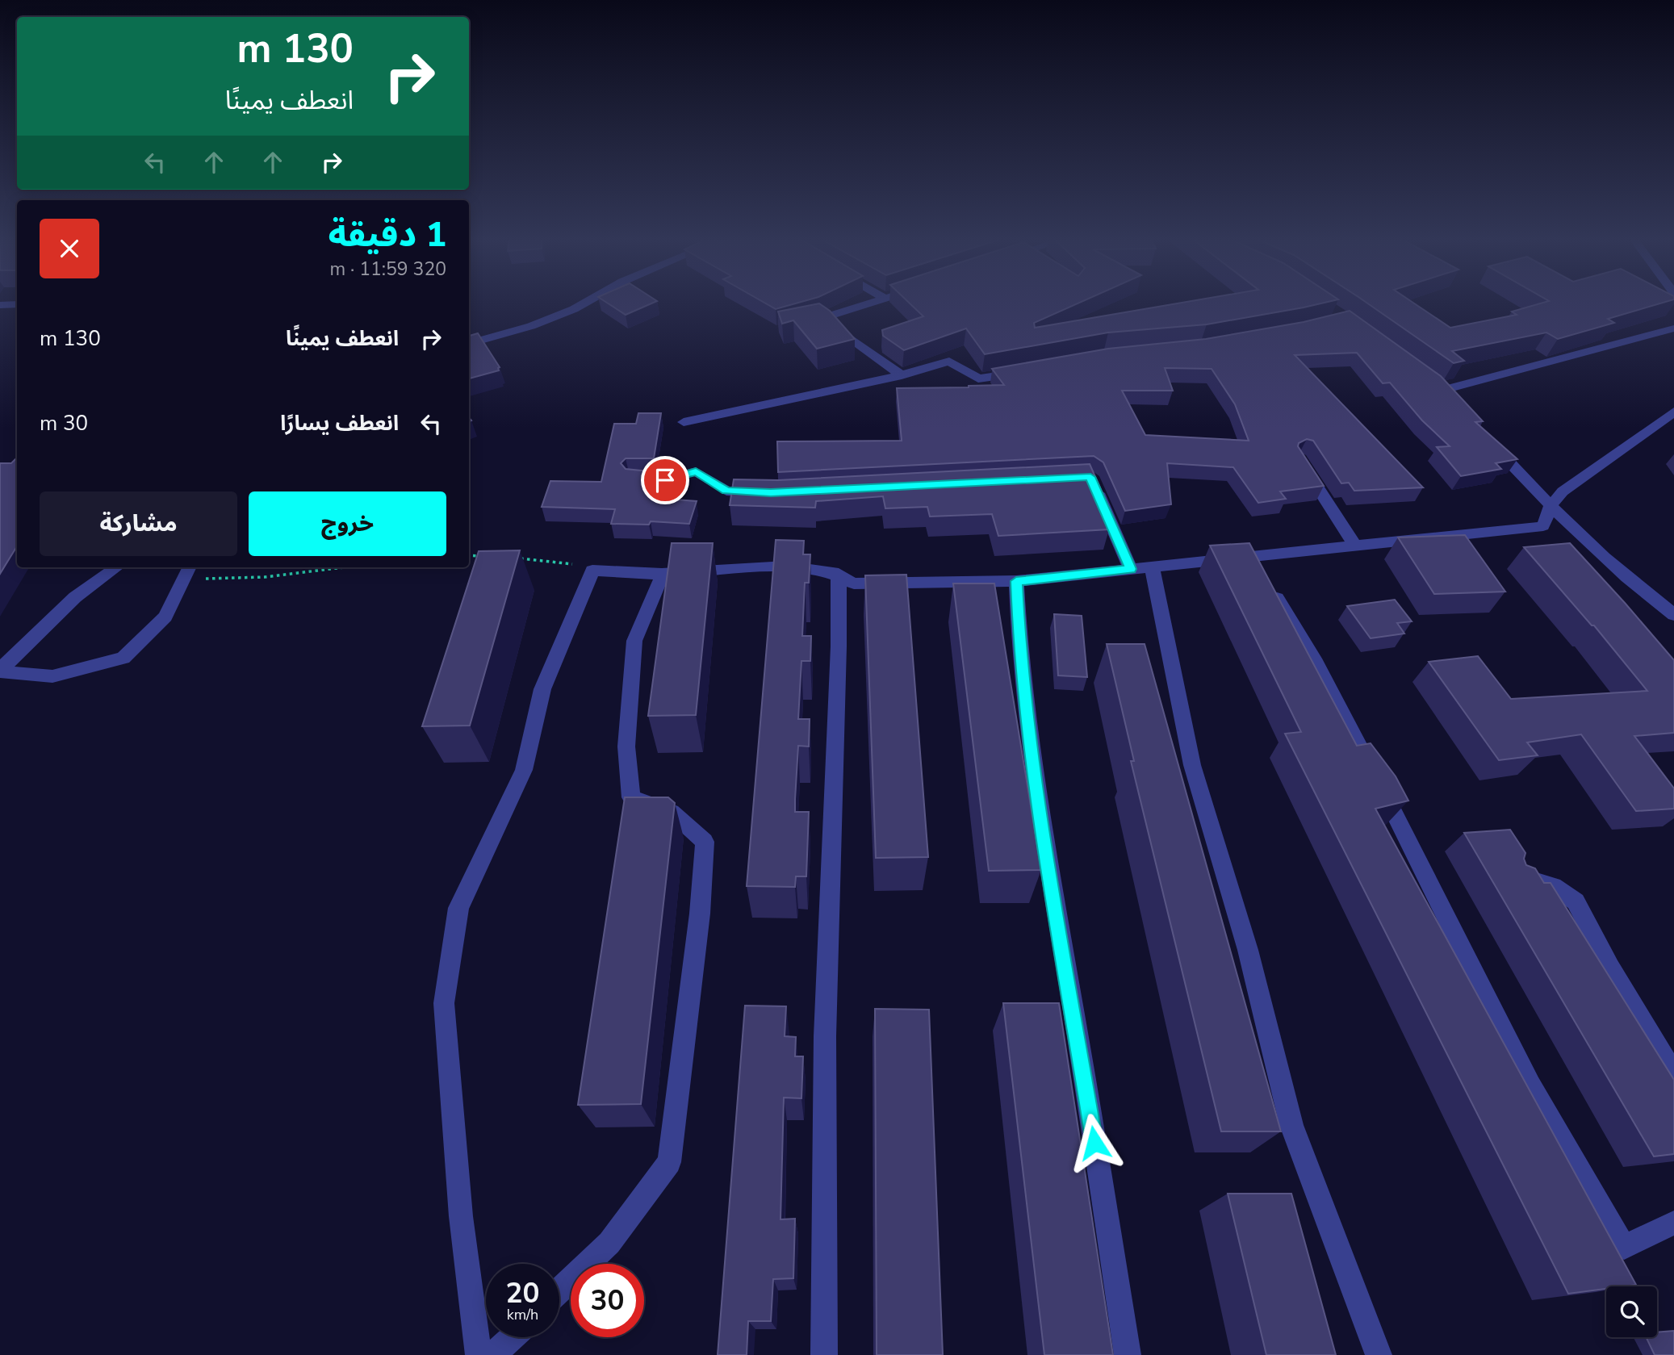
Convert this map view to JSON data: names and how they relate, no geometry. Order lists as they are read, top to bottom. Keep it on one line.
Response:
{"page":{"turn":["130 m","انعطف يمينًا"],"heading":["1 دقيقة","320 m · 11:59"],"list":[{"name":"انعطف يمينًا","value":"130 m"},{"name":"انعطف يسارًا","value":"30 m"}],"buttons":["خروج","مشاركة"],"speed":"20 km/h","limit":"30"}}
